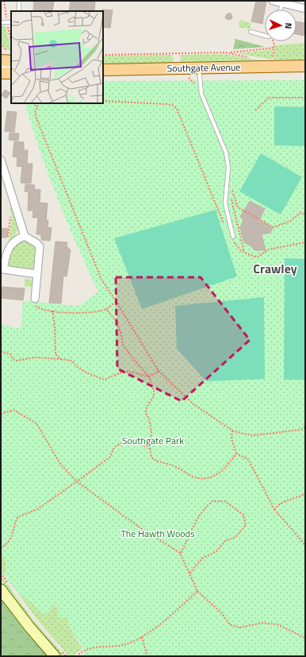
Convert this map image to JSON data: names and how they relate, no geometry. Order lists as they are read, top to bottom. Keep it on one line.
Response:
{"streets":{"main road":["Southgate Avenue"]},"districts":["Crawley"],"parks":["Southgate Park","The Hawth Woods"],"north":"right"}
